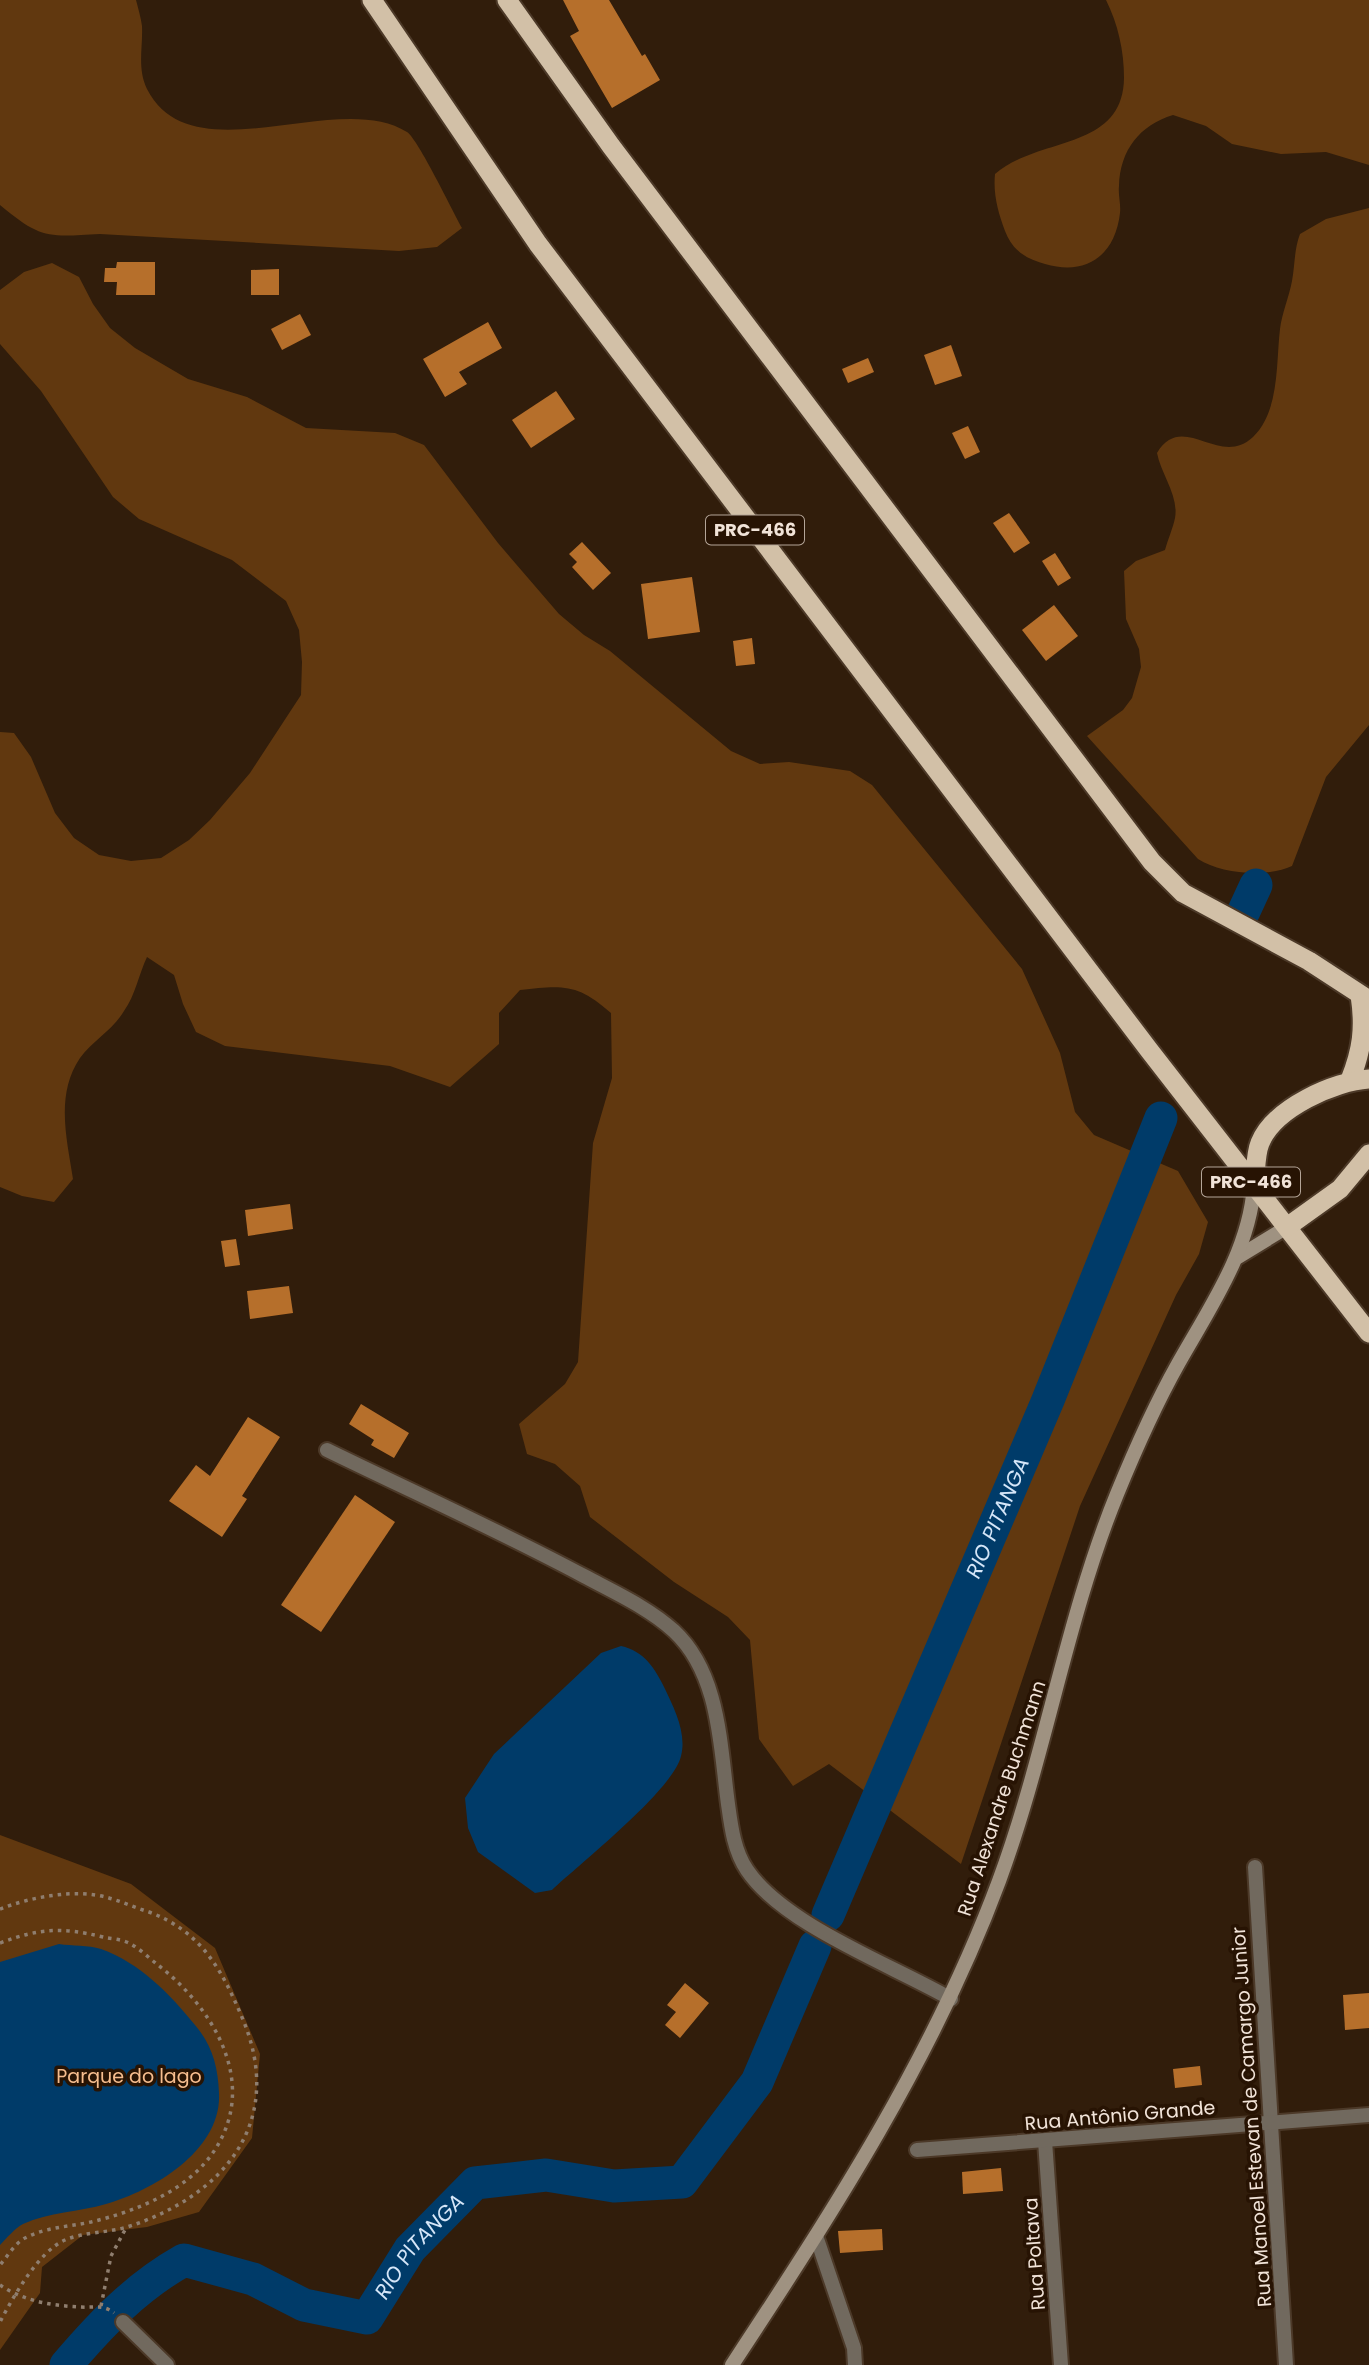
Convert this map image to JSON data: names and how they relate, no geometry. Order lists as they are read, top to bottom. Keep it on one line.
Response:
{"streets":{"highway":["PRC-466"],"main road":["Rua Alexandre Buchmann"],"street":["Rua Antônio Grande","Rua Manoel Estevan de Camargo Junior","Rua Poltava"]},"crossings":[["PRC-466","Rua Alexandre Buchmann"],["Rua Antônio Grande","Rua Manoel Estevan de Camargo Junior"],["Rua Antônio Grande","Rua Poltava"]],"water":["RIO PITANGA"],"parks":["Parque do lago"]}
